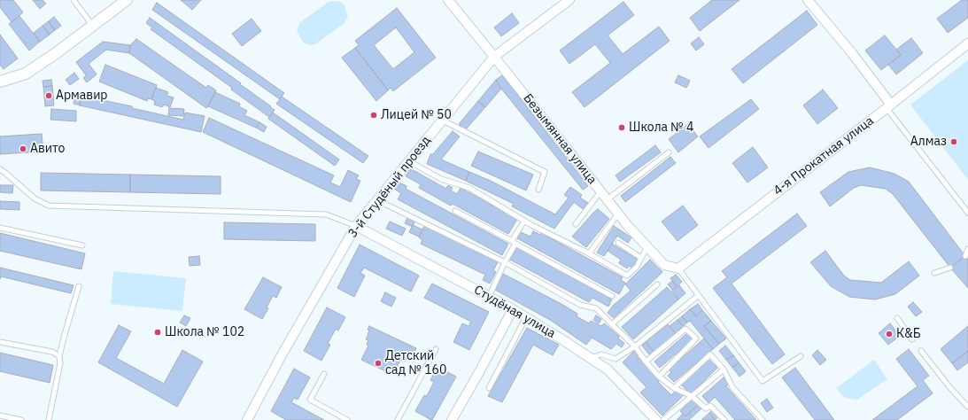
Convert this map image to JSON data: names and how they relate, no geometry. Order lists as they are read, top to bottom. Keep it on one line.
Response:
{"streets":{"street":["Безымянная улица","4-я Прокатная улица","3-й Студёный проезд","Студёная улица"]},"crossings":[["Безымянная улица","4-я Прокатная улица"],["Безымянная улица","3-й Студёный проезд"],["3-й Студёный проезд","Студёная улица"]],"places":["Армавир","Лицей № 50","Школа № 4","Алмаз","Авито","Школа № 102","К&Б","Детский сад № 160"]}
